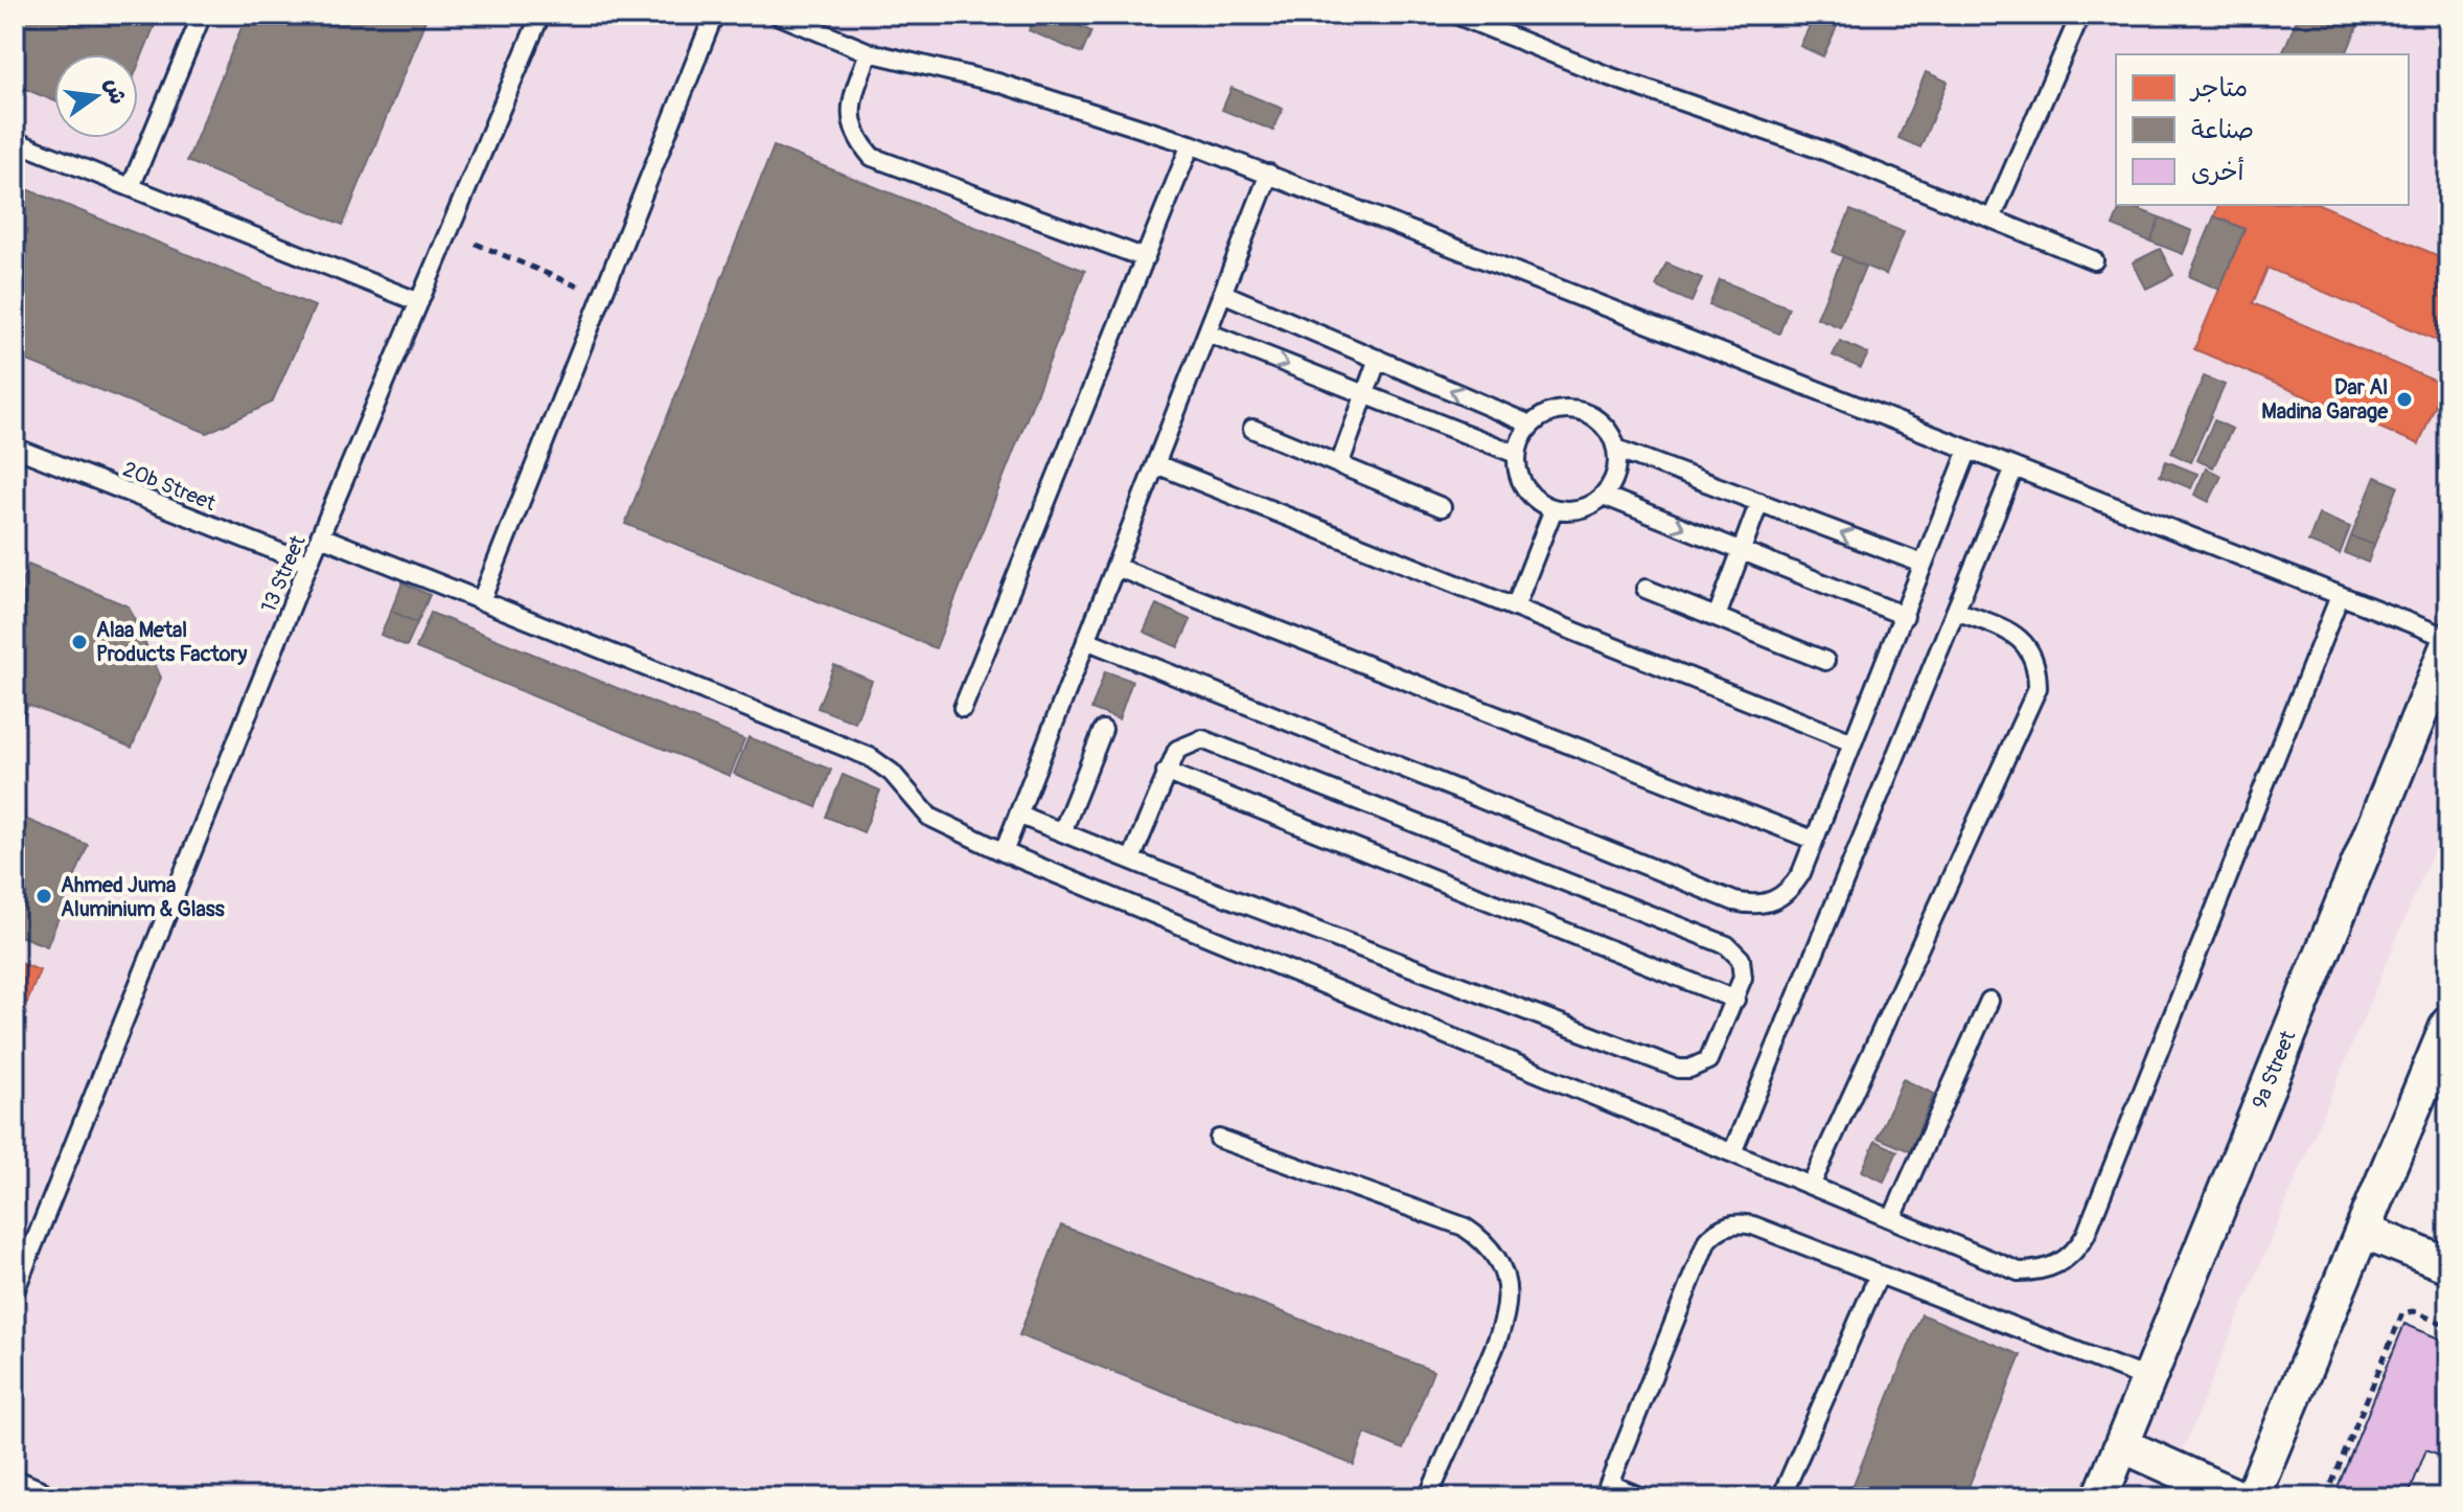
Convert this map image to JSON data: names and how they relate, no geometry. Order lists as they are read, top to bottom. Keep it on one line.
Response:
{"streets":{"street":["9a Street"],"lane":["20b Street","13 Street"]},"crossings":[["20b Street","13 Street"]],"places":["Dar Al Madina Garage","Alaa Metal Products Factory","Ahmed Juma Aluminium & Glass"],"legend":["متاجر","صناعة","أخرى"],"north":"right"}
